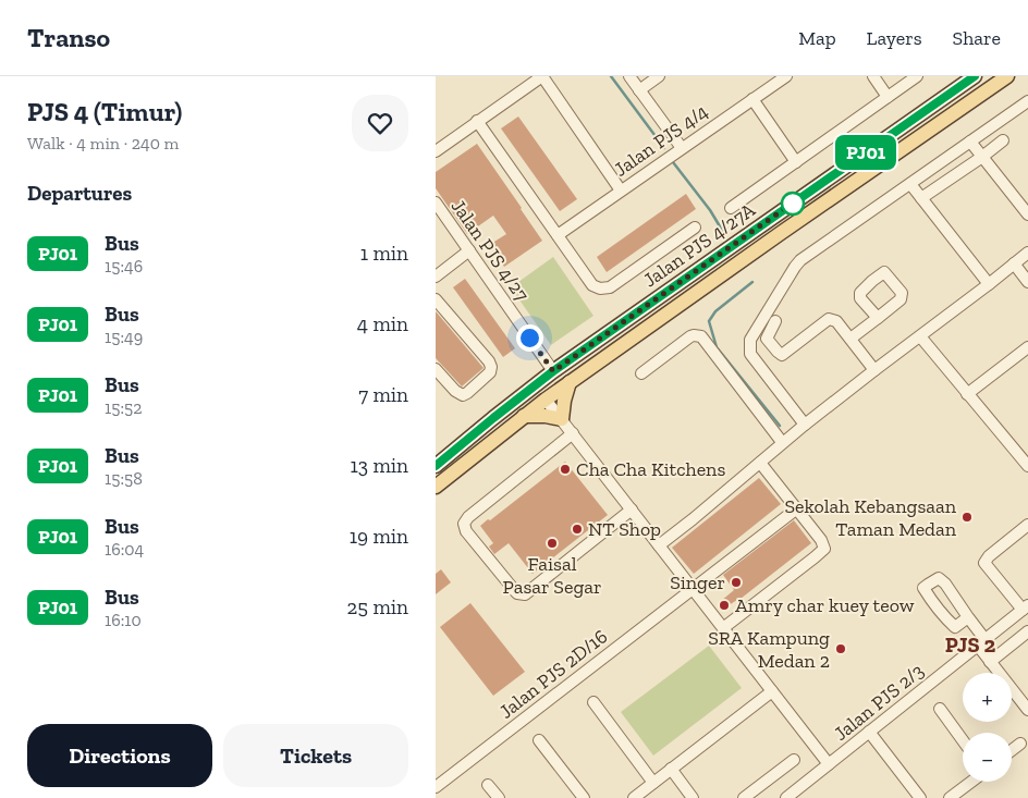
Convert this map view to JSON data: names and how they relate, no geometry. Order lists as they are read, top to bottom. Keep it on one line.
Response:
{"streets":{"main road":["Jalan PJS 4/27A"],"street":["Jalan PJS 4/4","Jalan PJS 4/27","Jalan PJS 2D/16","Jalan PJS 2/3"]},"crossings":[["Jalan PJS 4/4","Jalan PJS 4/27A"],["Jalan PJS 4/27A","Jalan PJS 4/27"]],"districts":["PJS 2"],"places":["Cha Cha Kitchens","Sekolah Kebangsaan Taman Medan","NT Shop","Faisal Pasar Segar","Singer","Amry char kuey teow","SRA Kampung Medan 2"],"lines":["bus line PJ01"],"page":{"header":"Transo","nav":["Map","Layers","Share"],"heading":[["PJS 4 (Timur)","Walk · 4 min · 240 m"],"Departures"],"on_map":"PJ01","list":[{"mark":"PJ01","name":"Bus","note":"15:46","value":"1 min"},{"mark":"PJ01","name":"Bus","note":"15:49","value":"4 min"},{"mark":"PJ01","name":"Bus","note":"15:52","value":"7 min"},{"mark":"PJ01","name":"Bus","note":"15:58","value":"13 min"},{"mark":"PJ01","name":"Bus","note":"16:04","value":"19 min"},{"mark":"PJ01","name":"Bus","note":"16:10","value":"25 min"}],"map_buttons":["+","−"],"buttons":["Directions","Tickets"]}}
